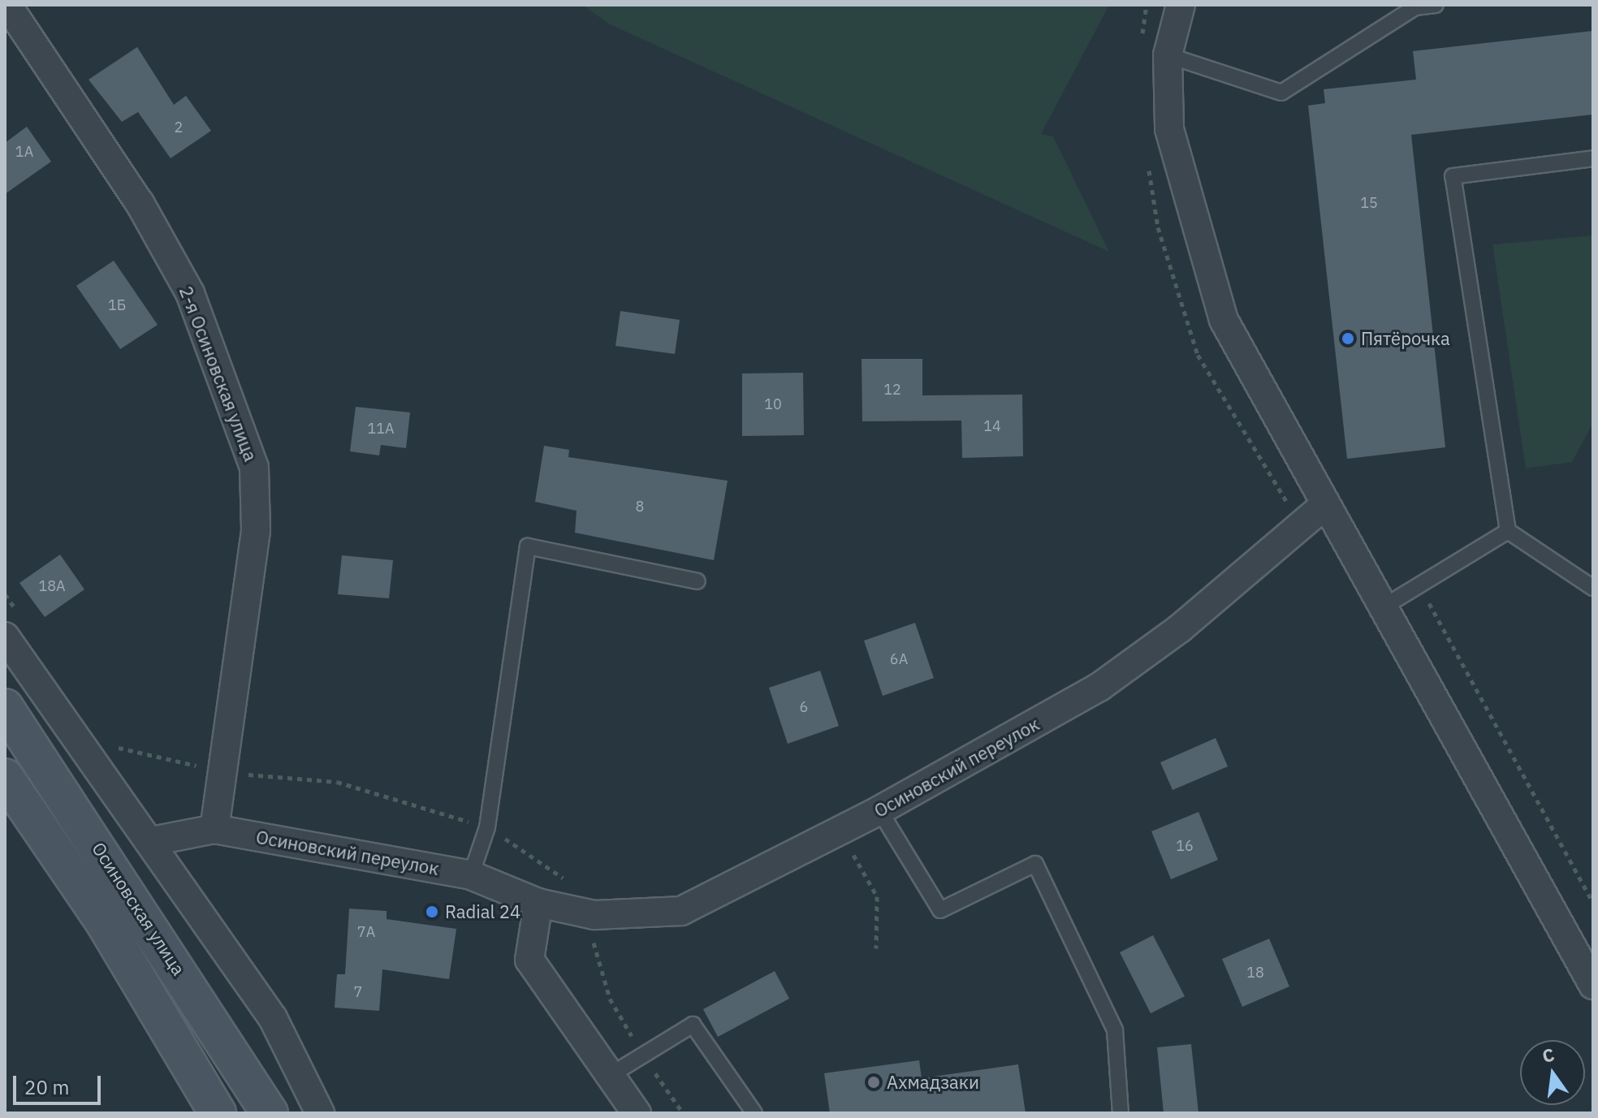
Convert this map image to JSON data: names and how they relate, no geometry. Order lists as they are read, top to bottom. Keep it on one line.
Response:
{"streets":{"street":["2-я Осиновская улица","Осиновский переулок","Осиновская улица"]},"crossings":[["2-я Осиновская улица","Осиновский переулок"]],"places":["Пятёрочка","Radial 24","Ахмадзаки"],"house_numbers":["2","1А","15","1Б","12","10","14","11А","8","18А","6А","6","16","7А","18","7"],"scale_bar":"20 m","north":"top"}
